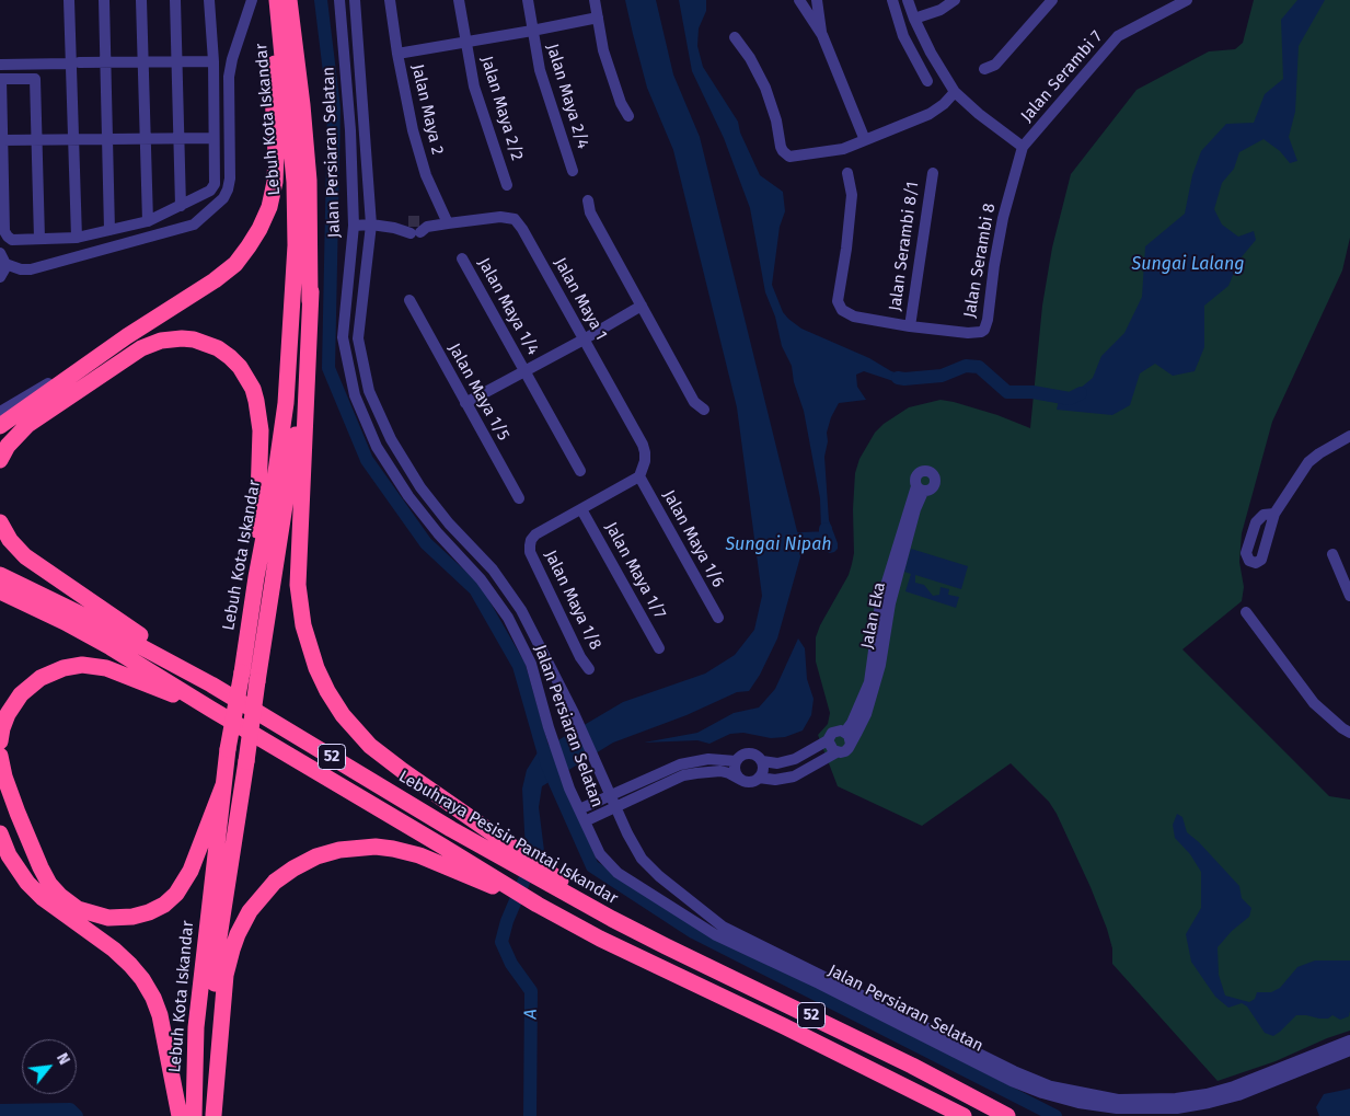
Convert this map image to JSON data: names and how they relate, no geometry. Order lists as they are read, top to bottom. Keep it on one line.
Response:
{"streets":{"highway":["Lebuh Kota Iskandar","52","Lebuhraya Pesisir Pantai Iskandar"],"street":["Jalan Serambi 7","Jalan Maya 2/4","Jalan Maya 2/2","Jalan Maya 2","Jalan Persiaran Selatan","Jalan Serambi 8/1","Jalan Serambi 8","Jalan Maya 1","Jalan Maya 1/4","Jalan Maya 1/5","Jalan Maya 1/6","Jalan Maya 1/7","Jalan Maya 1/8","Jalan Eka"]},"crossings":[["Jalan Serambi 7","Jalan Serambi 8"],["Jalan Maya 2","Jalan Maya 1"],["Jalan Persiaran Selatan","Jalan Maya 1"],["Jalan Persiaran Selatan","Jalan Eka"],["Jalan Serambi 8/1","Jalan Serambi 8"],["Jalan Maya 1","Jalan Maya 1/6"],["Jalan Maya 1","Jalan Maya 1/8"],["Jalan Maya 1/6","Jalan Maya 1/8"],["Jalan Maya 1/7","Jalan Maya 1/8"]],"water":["Sungai Lalang","Sungai Nipah","A"],"north":"top right"}
